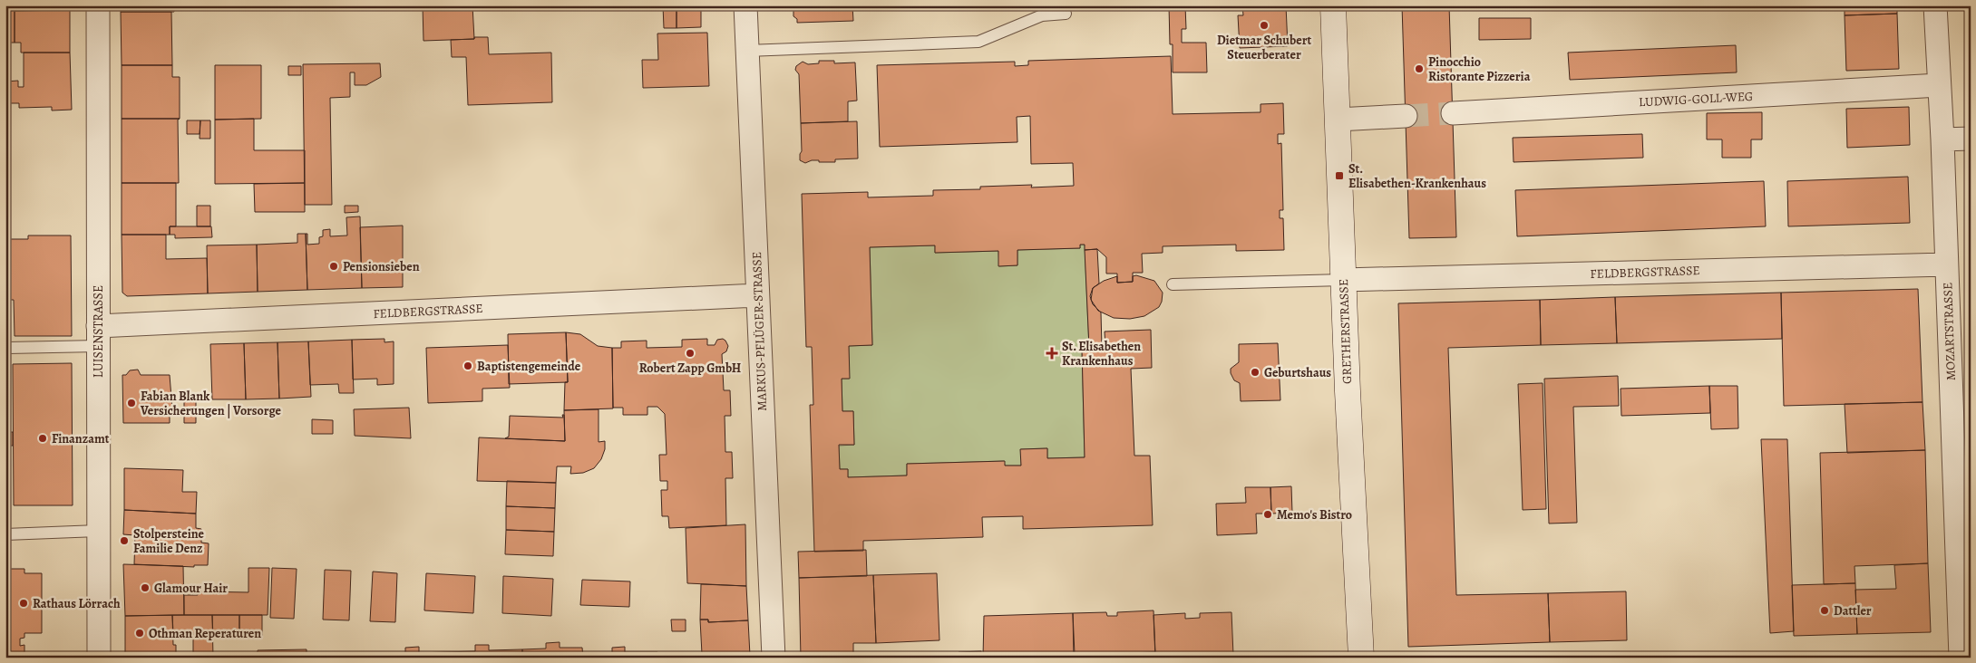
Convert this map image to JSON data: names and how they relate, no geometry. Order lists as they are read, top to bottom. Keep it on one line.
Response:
{"streets":{"main road":["GRETHERSTRASSE"],"street":["LUDWIG-GOLL-WEG","FELDBERGSTRASSE","LUISENSTRASSE","MARKUS-PFLÜGER-STRASSE","MOZARTSTRASSE"]},"crossings":[["LUDWIG-GOLL-WEG","MOZARTSTRASSE"],["FELDBERGSTRASSE","LUISENSTRASSE"],["FELDBERGSTRASSE","MARKUS-PFLÜGER-STRASSE"],["FELDBERGSTRASSE","GRETHERSTRASSE"],["FELDBERGSTRASSE","MOZARTSTRASSE"]],"places":{"other":["Dietmar Schubert Steuerberater","Pinocchio Ristorante Pizzeria","Pensionsieben","Robert Zapp GmbH","Baptistengemeinde","Geburtshaus","Fabian Blank Versicherungen | Vorsorge","Finanzamt","Memo's Bistro","Stolpersteine Familie Denz","Glamour Hair","Rathaus Lörrach","Dattler","Othman Reperaturen"],"transit":["St. Elisabethen-Krankenhaus"],"health":["St. Elisabethen Krankenhaus"]}}
